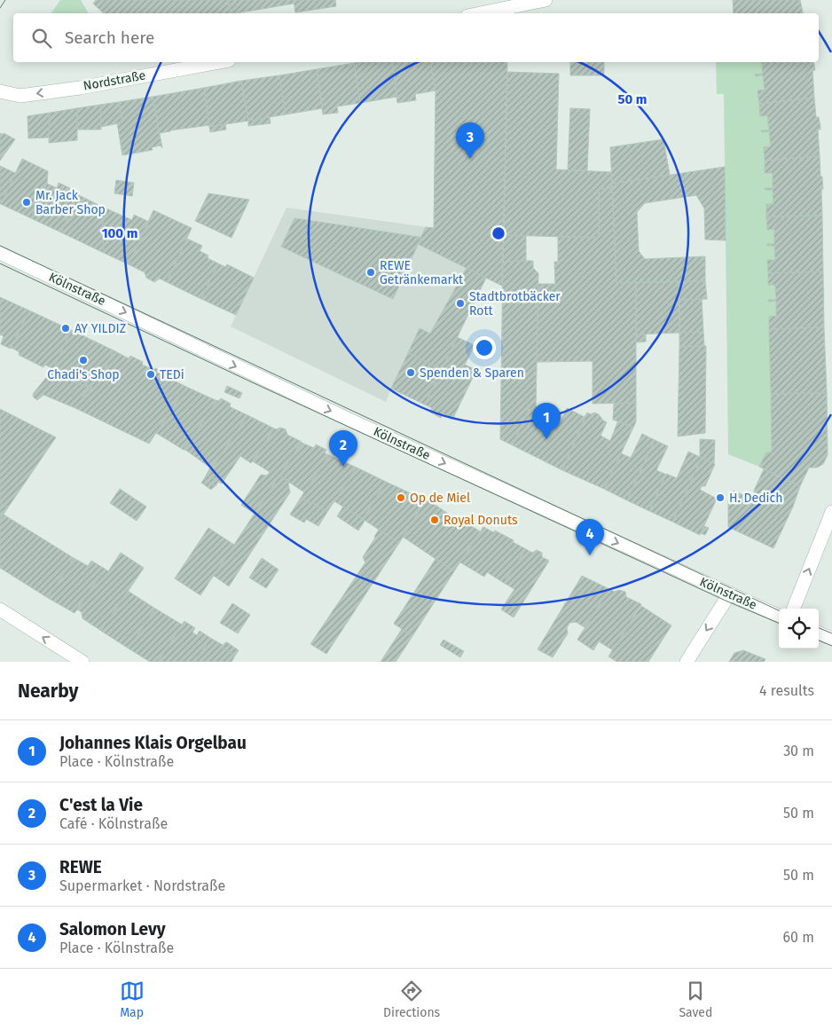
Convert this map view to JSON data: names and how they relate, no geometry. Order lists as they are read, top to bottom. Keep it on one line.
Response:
{"streets":{"street":["Nordstraße","Kölnstraße"]},"one_way":["Nordstraße","Kölnstraße"],"places":["Mr. Jack Barber Shop","REWE Getränkemarkt","Stadtbrotbäcker Rott","AY YILDIZ","Chadi's Shop","Spenden & Sparen","TEDi","Op de Miel","H. Dedich","Royal Donuts"],"page":{"search":"Search here","pins":["3","1","2","4"],"heading":["Nearby","4 results"],"list":[{"mark":"1","name":"Johannes Klais Orgelbau","note":"Place · Kölnstraße","value":"30 m"},{"mark":"2","name":"C'est la Vie","note":"Café · Kölnstraße","value":"50 m"},{"mark":"3","name":"REWE","note":"Supermarket · Nordstraße","value":"50 m"},{"mark":"4","name":"Salomon Levy","note":"Place · Kölnstraße","value":"60 m"}],"nav":["Map","Directions","Saved"]},"rings":["50 m","100 m"]}
